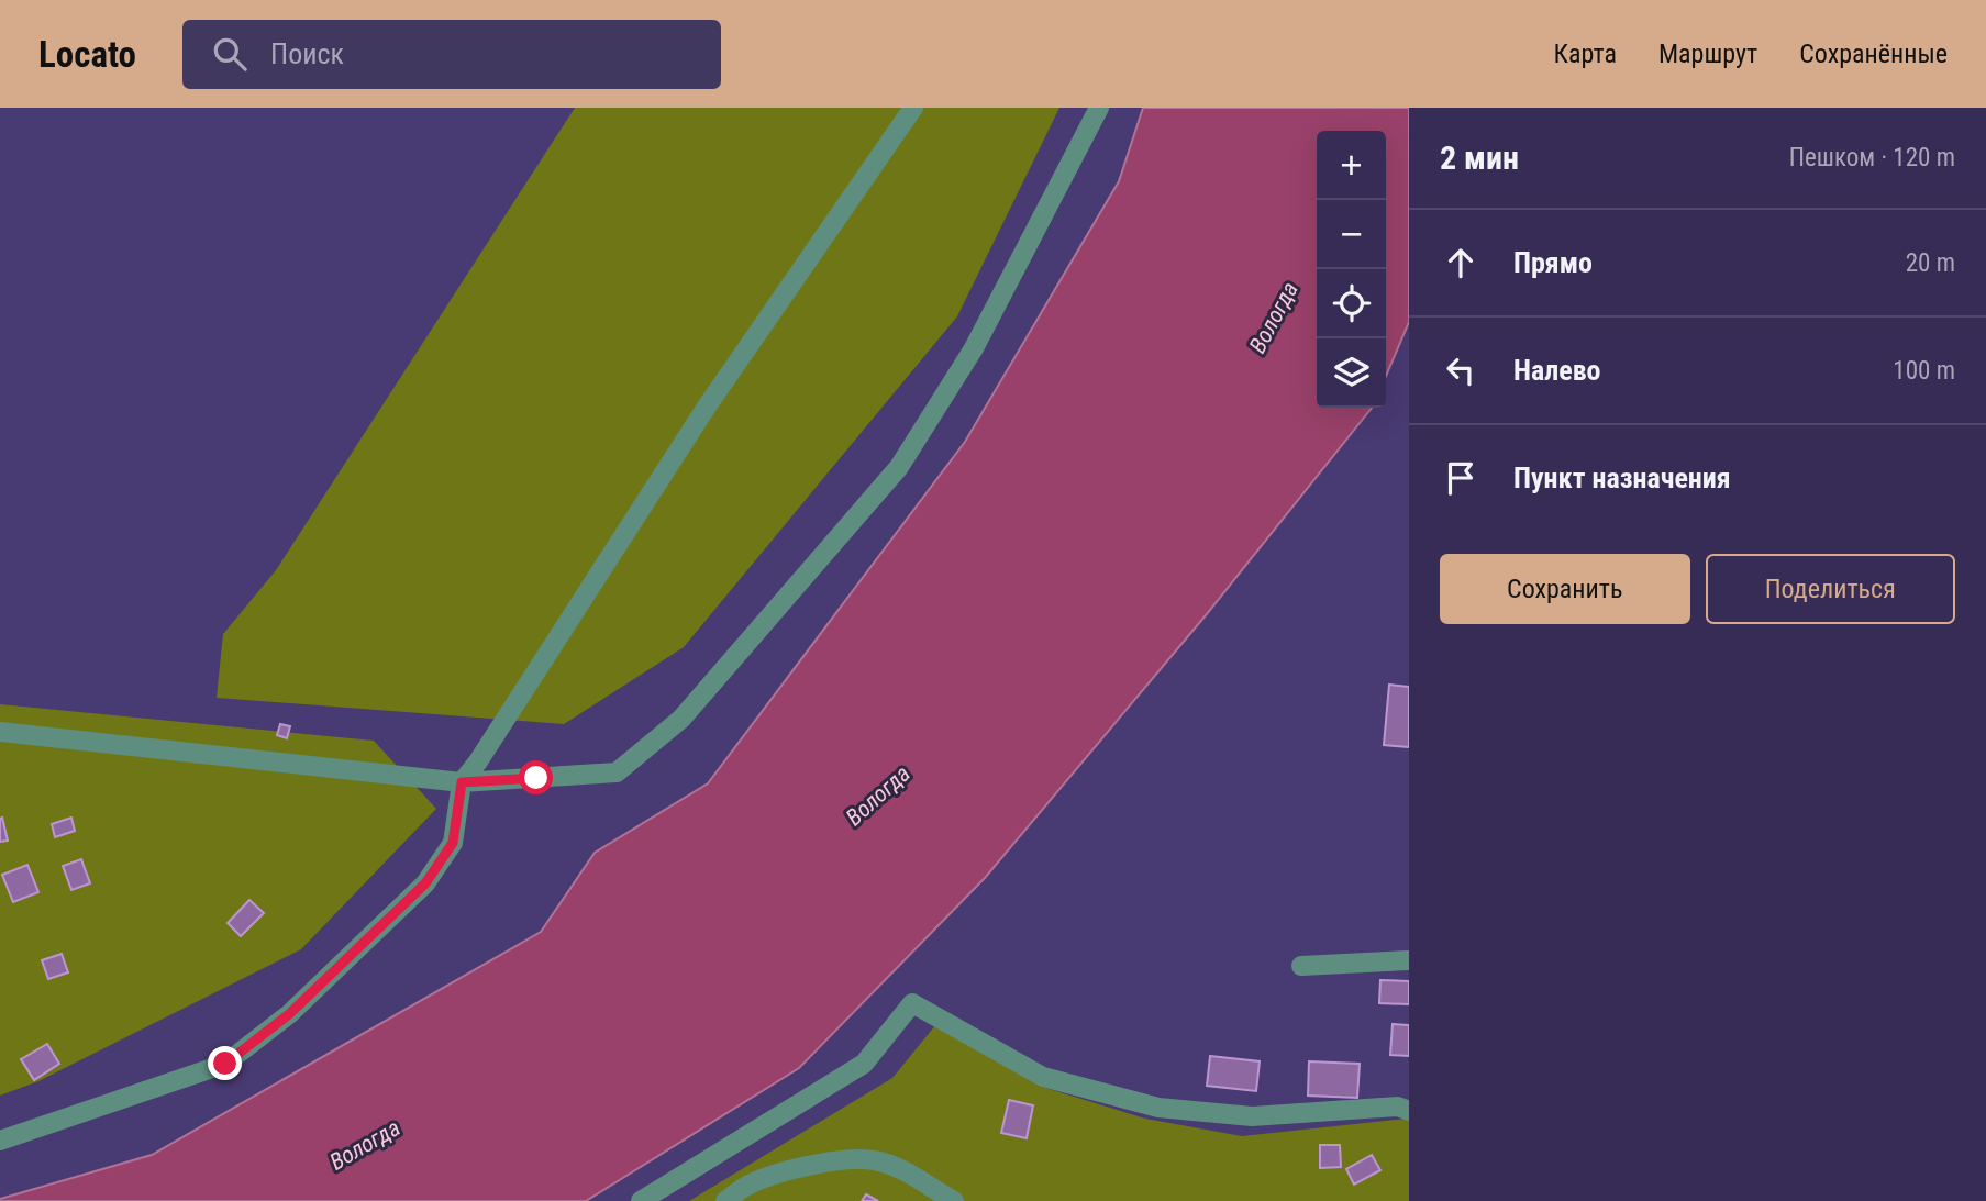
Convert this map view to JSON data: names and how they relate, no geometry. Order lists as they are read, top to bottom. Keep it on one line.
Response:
{"water":["Вологда"],"page":{"header":"Locato","search":"Поиск","nav":["Карта","Маршрут","Сохранённые"],"heading":["2 мин","Пешком · 120 m"],"map_buttons":["+","−"],"list":[["Прямо","20 m"],["Налево","100 m"],"Пункт назначения"],"buttons":["Сохранить","Поделиться"]}}
